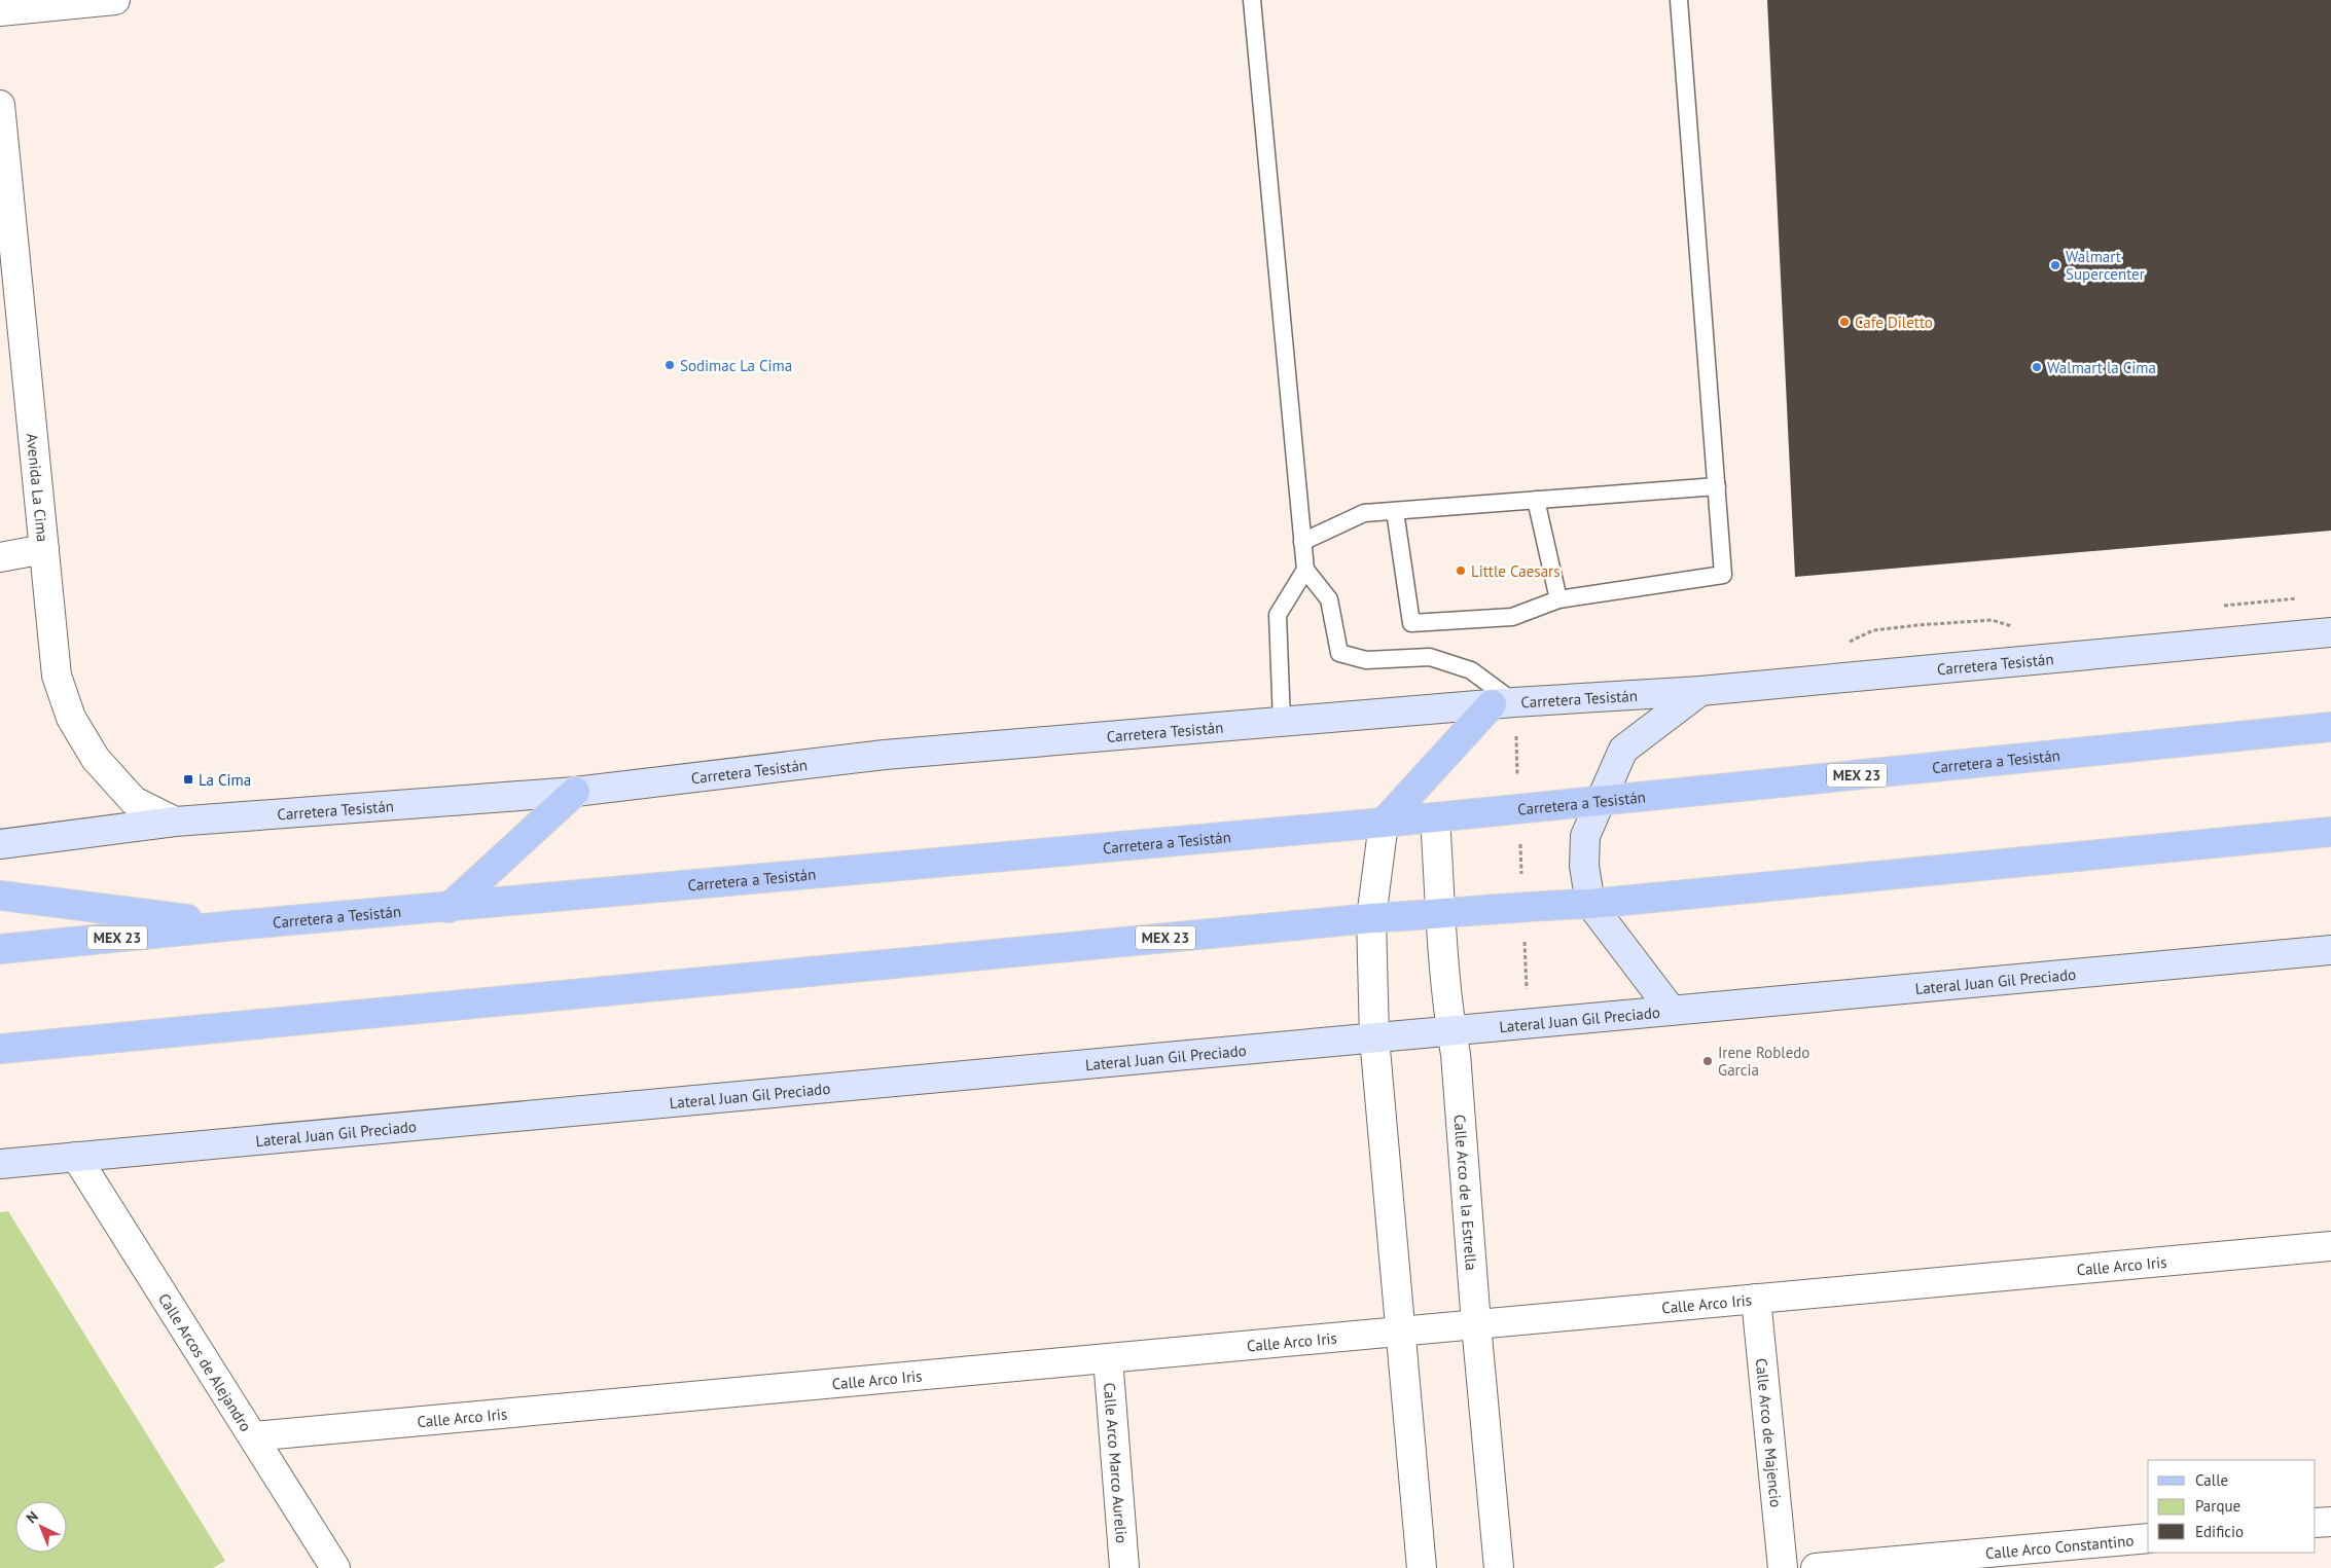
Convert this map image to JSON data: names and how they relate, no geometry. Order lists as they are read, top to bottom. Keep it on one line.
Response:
{"streets":{"main road":["Carretera Tesistán","Carretera a Tesistán","MEX 23","Lateral Juan Gil Preciado"],"street":["Avenida La Cima","Calle Arco de la Estrella","Calle Arco Iris","Calle Arcos de Alejandro","Calle Arco de Majencio","Calle Arco Marco Aurelio","Calle Arco Constantino"]},"crossings":[["Avenida La Cima","Carretera Tesistán"],["Carretera a Tesistán","Calle Arco de la Estrella"],["MEX 23","Calle Arco de la Estrella"],["Lateral Juan Gil Preciado","Calle Arco de la Estrella"],["Lateral Juan Gil Preciado","Calle Arcos de Alejandro"],["Calle Arco de la Estrella","Calle Arco Iris"],["Calle Arco Iris","Calle Arcos de Alejandro"],["Calle Arco Iris","Calle Arco de Majencio"],["Calle Arco Iris","Calle Arco Marco Aurelio"]],"places":{"other":["Walmart Supercenter","Cafe Diletto","Sodimac La Cima","Walmart la Cima","Little Caesars","Irene Robledo Garcia"],"transit":["La Cima"]},"legend":["Calle","Parque","Edificio"],"north":"top left"}
